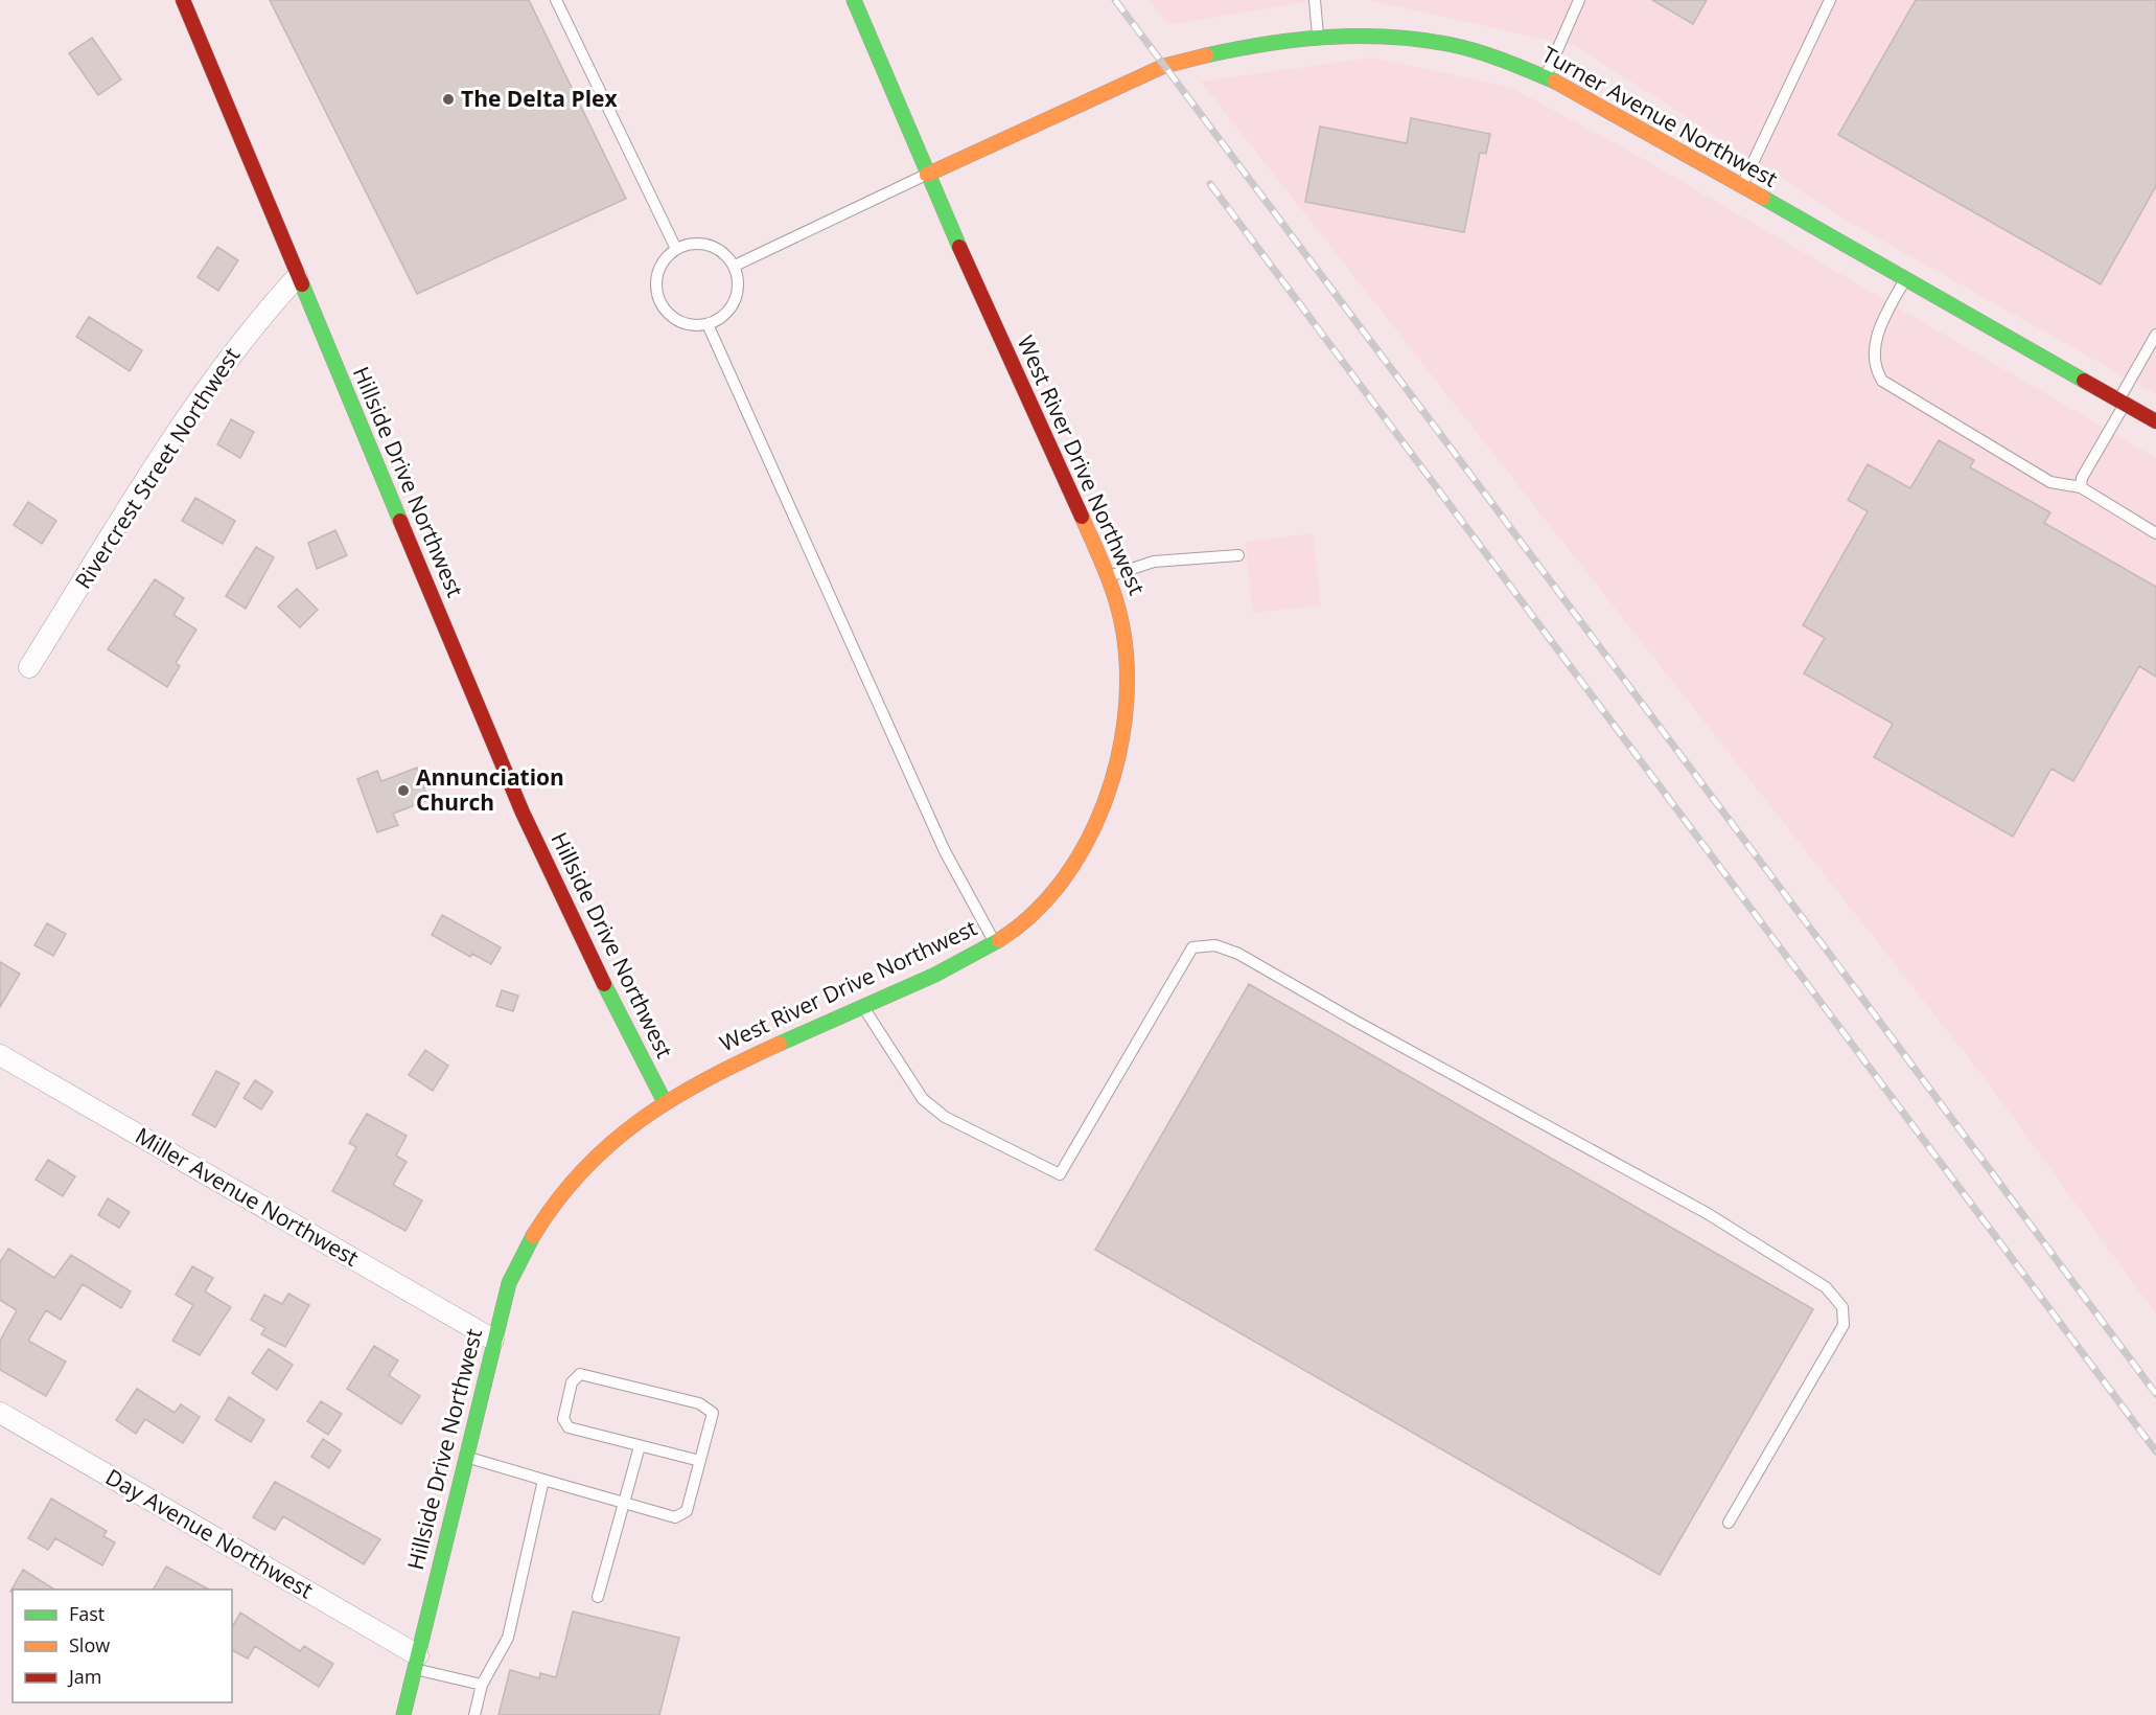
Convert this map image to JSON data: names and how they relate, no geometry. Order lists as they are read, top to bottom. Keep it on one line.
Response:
{"streets":{"street":["Turner Avenue Northwest","West River Drive Northwest","Rivercrest Street Northwest","Hillside Drive Northwest","Miller Avenue Northwest","Day Avenue Northwest"]},"crossings":[["Turner Avenue Northwest","West River Drive Northwest"],["West River Drive Northwest","Hillside Drive Northwest"],["Rivercrest Street Northwest","Hillside Drive Northwest"],["Hillside Drive Northwest","Miller Avenue Northwest"],["Hillside Drive Northwest","Day Avenue Northwest"]],"places":["The Delta Plex","Annunciation Church"],"legend":["Fast","Slow","Jam"]}
